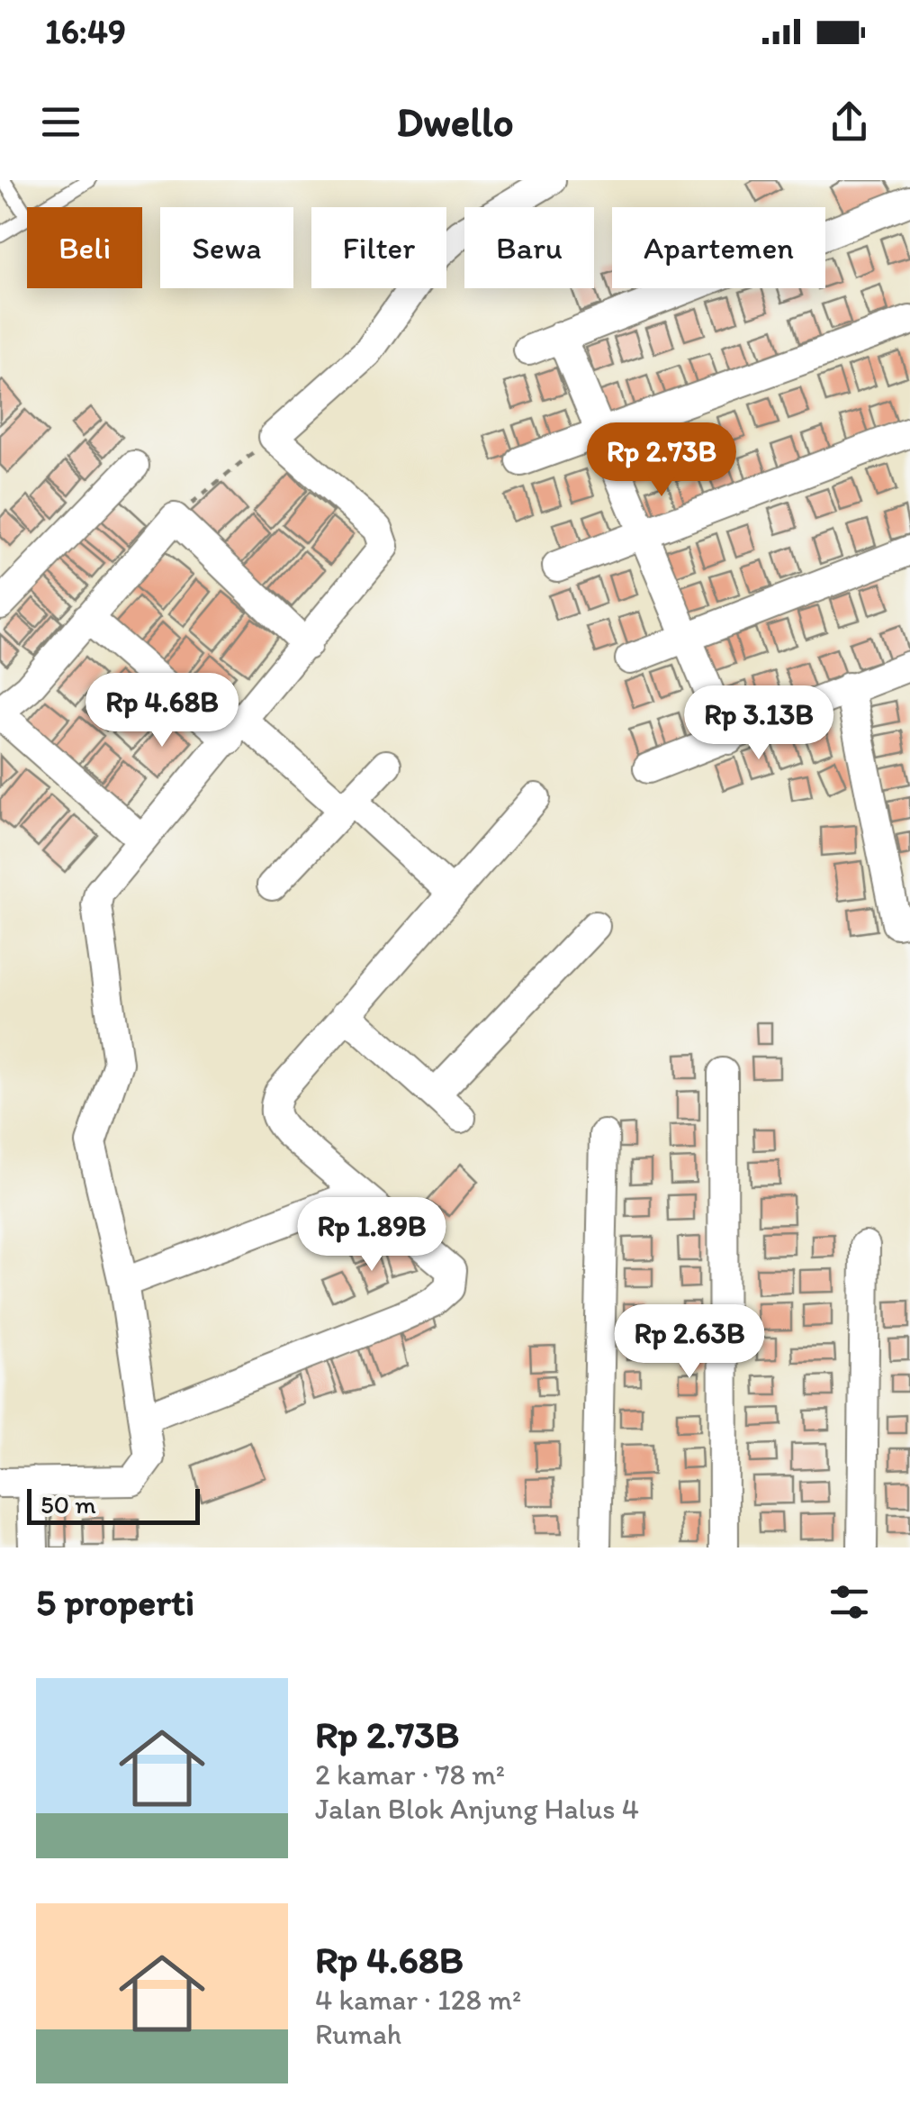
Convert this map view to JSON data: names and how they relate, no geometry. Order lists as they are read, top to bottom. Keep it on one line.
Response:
{"scale_bar":"50 m","page":{"status":"16:49","header":"Dwello","chip":["Beli","Sewa","Filter","Baru","Apartemen"],"price":["Rp 2.73B","Rp 4.68B","Rp 3.13B","Rp 1.89B","Rp 2.63B"],"scale":"50 m","heading":"5 properti","list":[{"name":"Rp 2.73B","note":"2 kamar · 78 m² · Jalan Blok Anjung Halus 4"},{"name":"Rp 4.68B","note":"4 kamar · 128 m² · Rumah"}]}}
